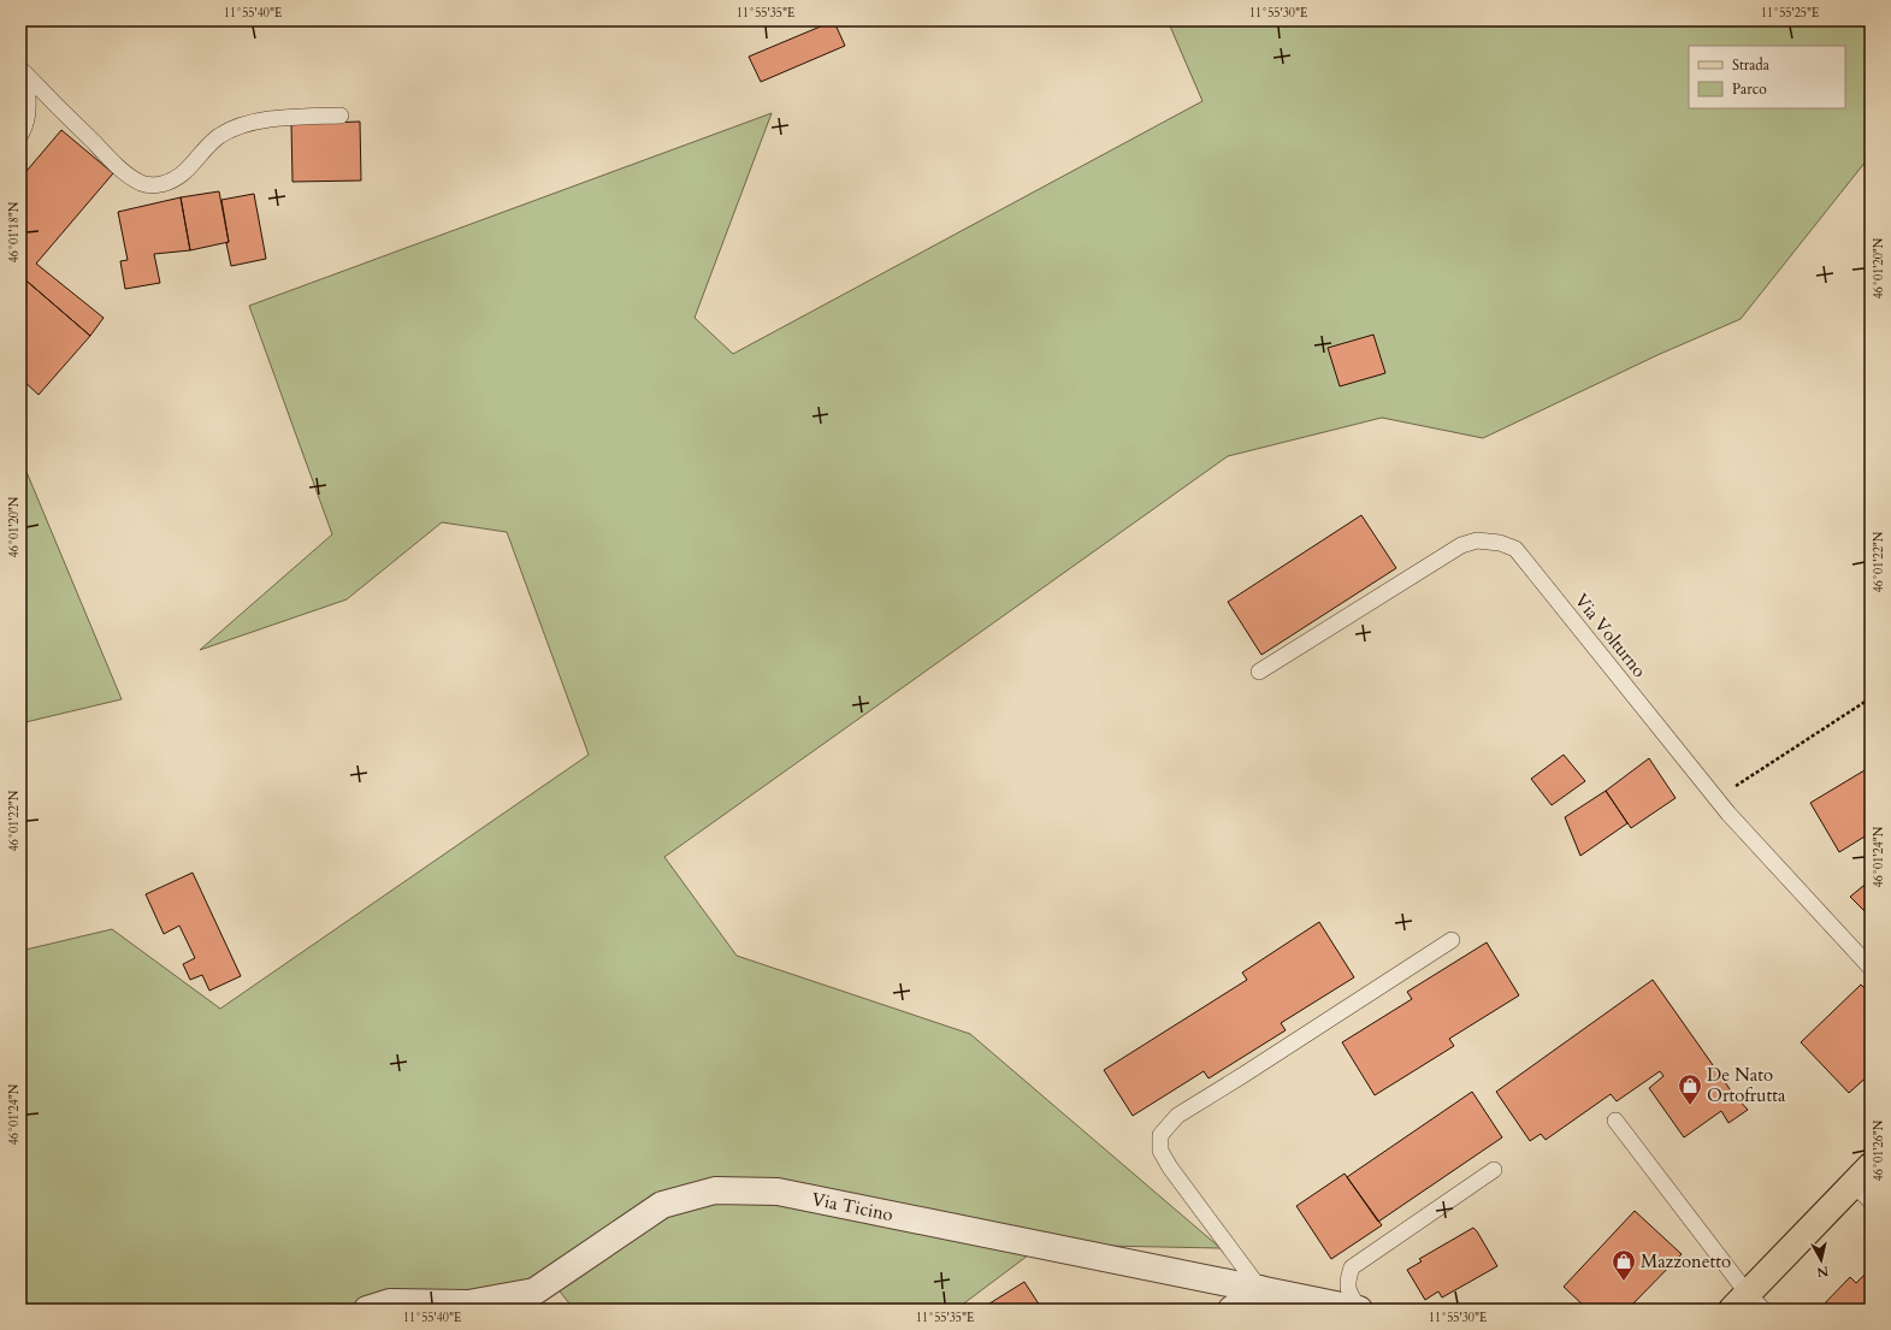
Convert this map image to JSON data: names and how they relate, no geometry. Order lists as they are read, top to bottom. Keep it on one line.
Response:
{"streets":{"street":["Via Ticino"],"lane":["Via Volturno"]},"places":{"shop":["De Nato Ortofrutta","Mazzonetto"]},"legend":["Strada","Parco"],"north":"bottom","coordinates":["11°55'40\"E","11°55'35\"E","11°55'30\"E","11°55'25\"E","46°01'18\"N","46°01'20\"N","46°01'22\"N","46°01'24\"N","46°01'26\"N"]}
